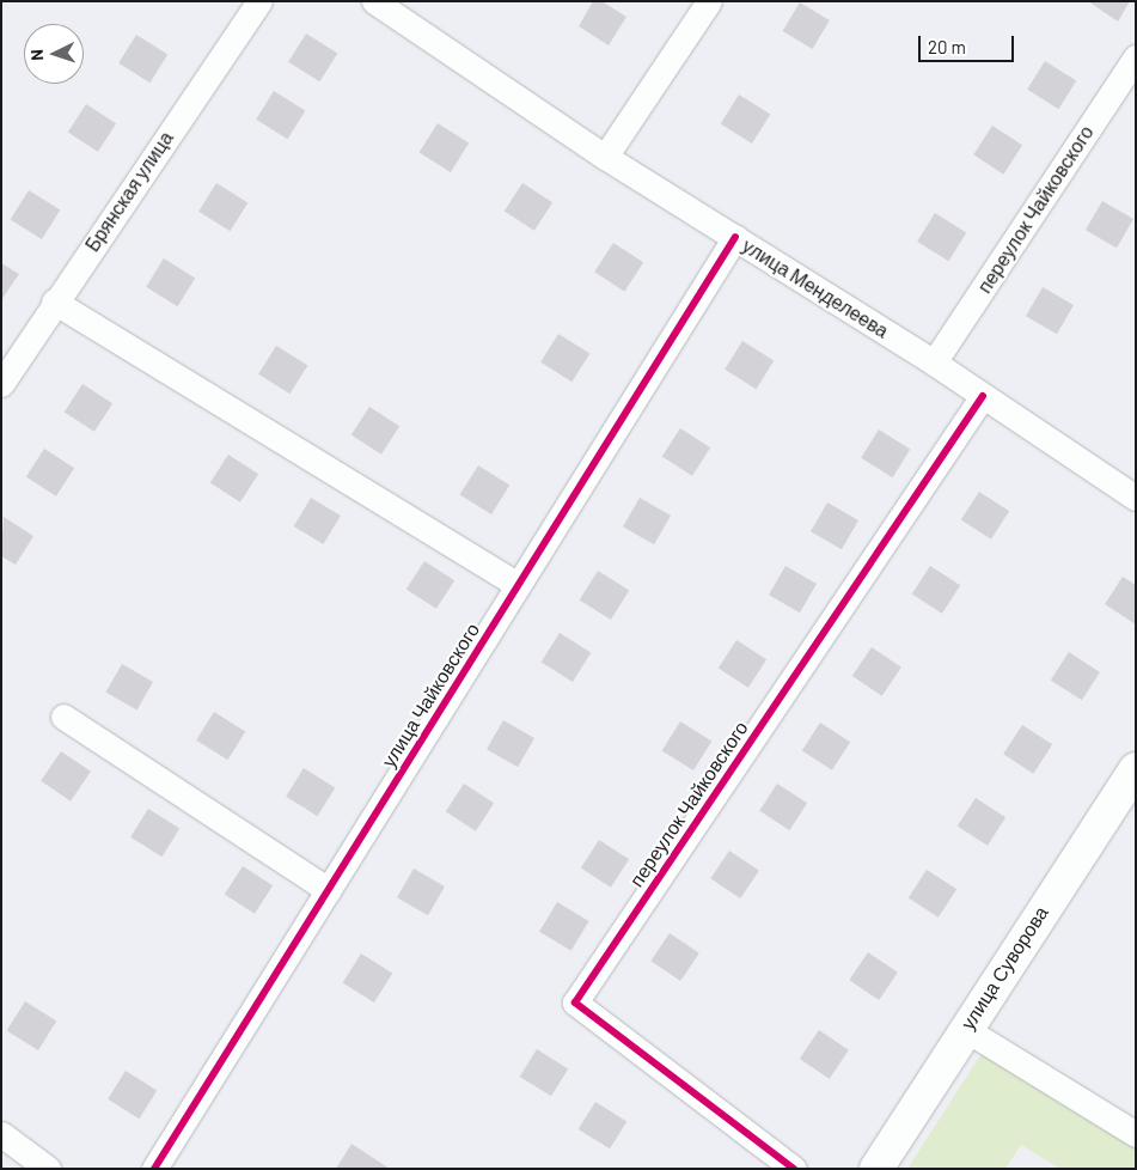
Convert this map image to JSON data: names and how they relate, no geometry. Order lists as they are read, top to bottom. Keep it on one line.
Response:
{"streets":{"street":["Брянская улица","переулок Чайковского","улица Менделеева","улица Чайковского","улица Суворова"]},"crossings":[["переулок Чайковского","улица Менделеева"],["улица Менделеева","улица Чайковского"]],"scale_bar":"20 m","north":"left"}
